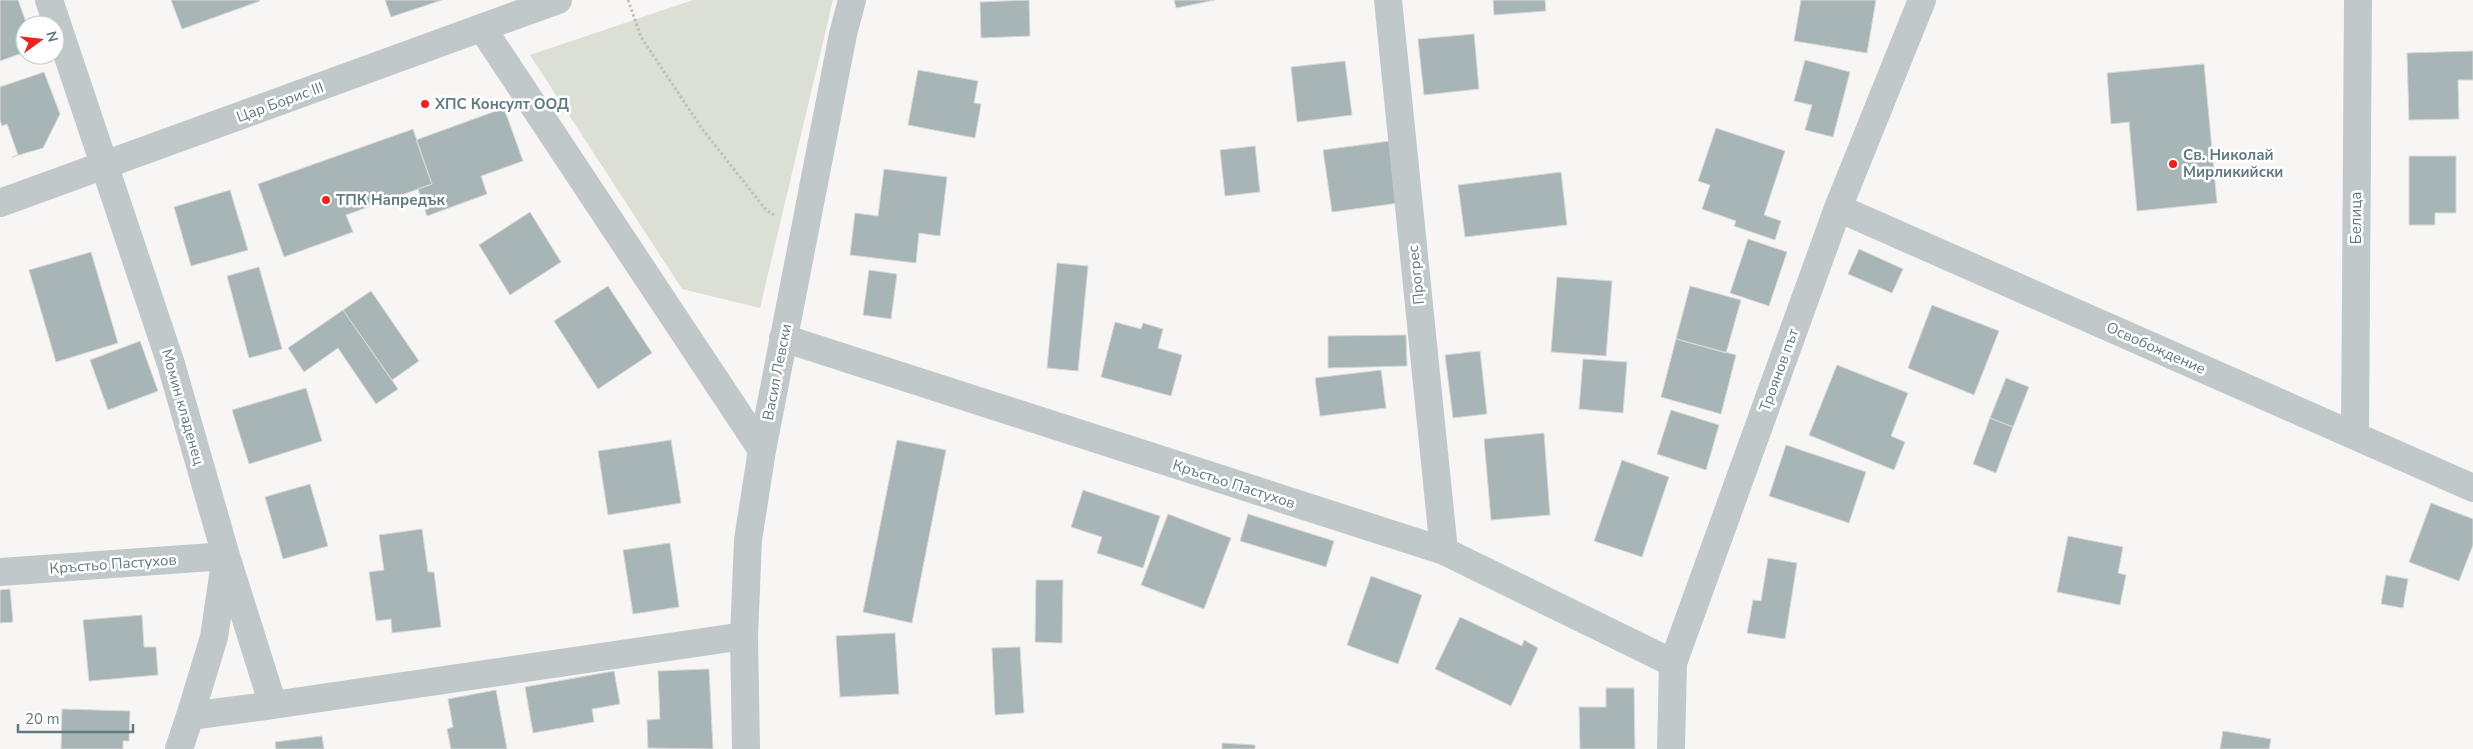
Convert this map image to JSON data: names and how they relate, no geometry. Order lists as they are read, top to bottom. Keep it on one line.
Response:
{"streets":{"street":["Цар Борис III","Белица","Прогрес","Освобождение","Троянов път","Васил Левски","Момин кладенец","Кръстьо Пастухов"]},"crossings":[["Цар Борис III","Момин кладенец"],["Белица","Освобождение"],["Прогрес","Кръстьо Пастухов"],["Освобождение","Троянов път"],["Троянов път","Кръстьо Пастухов"],["Васил Левски","Кръстьо Пастухов"],["Момин кладенец","Кръстьо Пастухов"]],"places":["ХПС Консулт ООД","Св. Николай Мирликийски","ТПК Напредък"],"scale_bar":"20 m","north":"right"}
